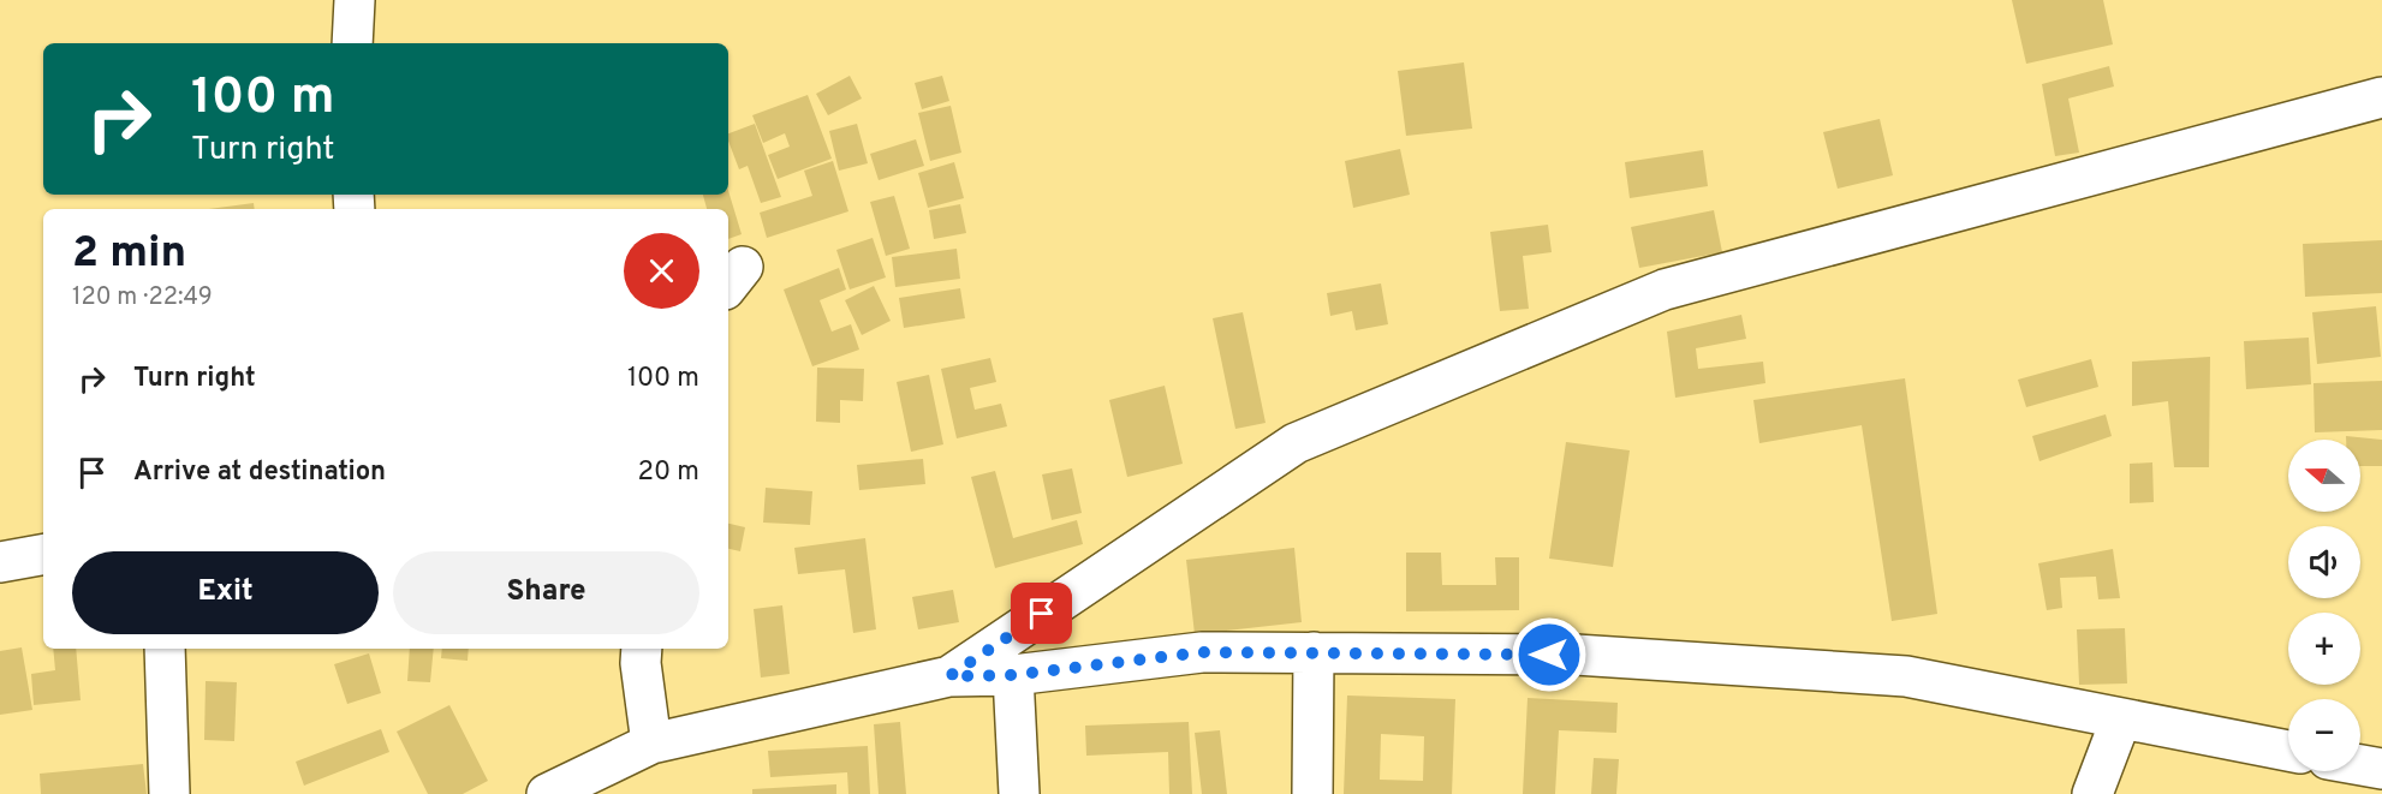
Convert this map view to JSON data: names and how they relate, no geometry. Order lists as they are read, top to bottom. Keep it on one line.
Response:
{"north":"left","page":{"turn":["100 m","Turn right"],"heading":["2 min","120 m · 22:49"],"list":[{"name":"Turn right","value":"100 m"},{"name":"Arrive at destination","value":"20 m"}],"map_buttons":["+","−"],"buttons":["Exit","Share"]}}
